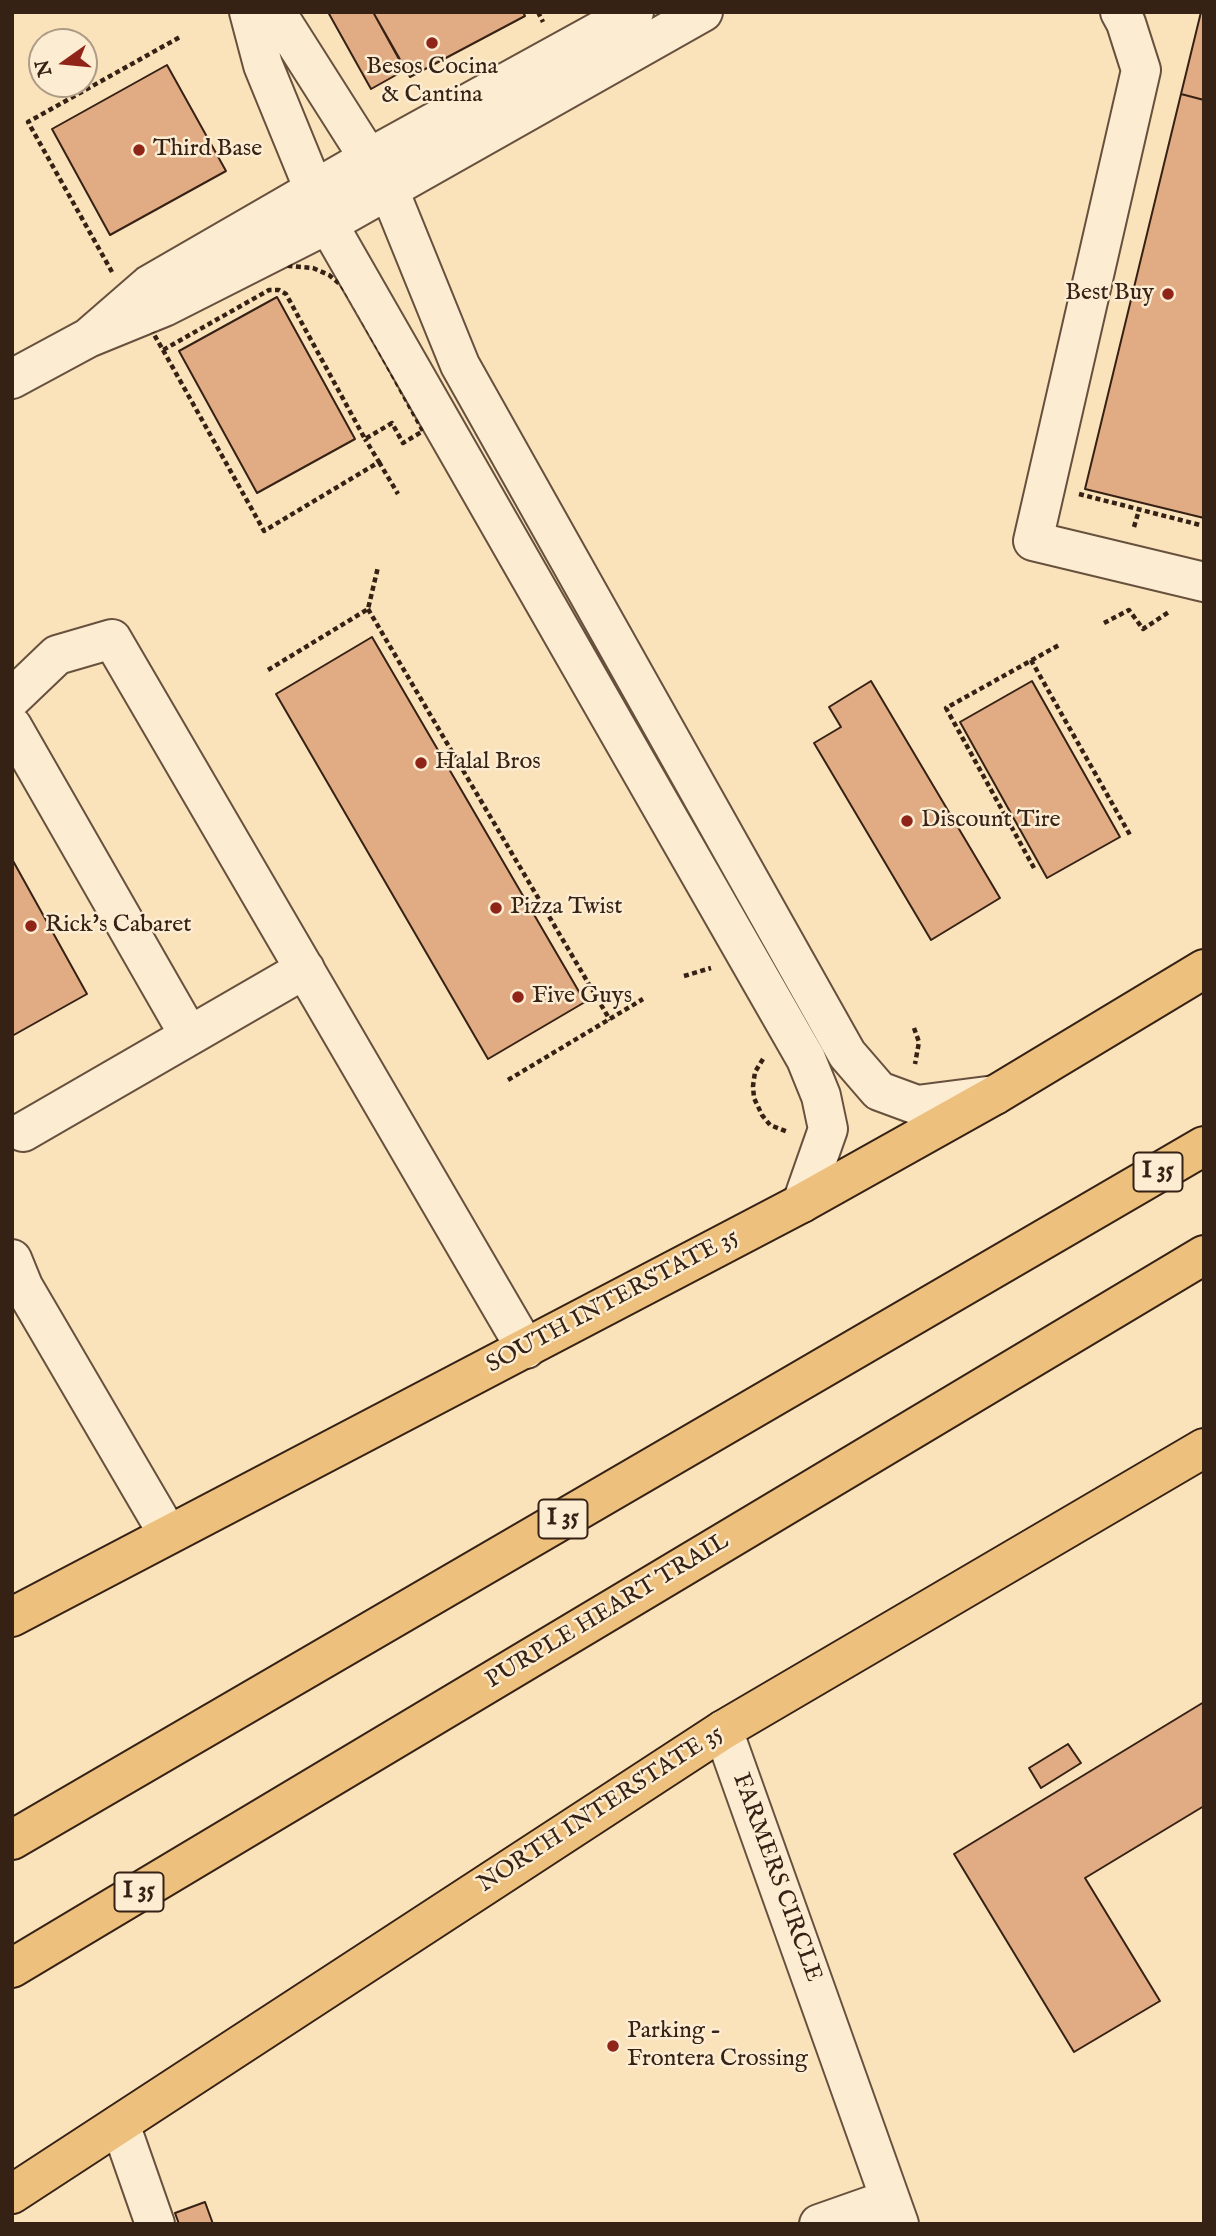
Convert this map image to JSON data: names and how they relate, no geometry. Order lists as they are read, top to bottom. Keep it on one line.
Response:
{"streets":{"main road":["I 35","SOUTH INTERSTATE 35","PURPLE HEART TRAIL","NORTH INTERSTATE 35"],"street":["FARMERS CIRCLE"]},"crossings":[["NORTH INTERSTATE 35","FARMERS CIRCLE"]],"places":["Besos Cocina & Cantina","Third Base","Best Buy","Halal Bros","Discount Tire","Pizza Twist","Rick's Cabaret","Five Guys","Parking - Frontera Crossing"],"north":"left"}
